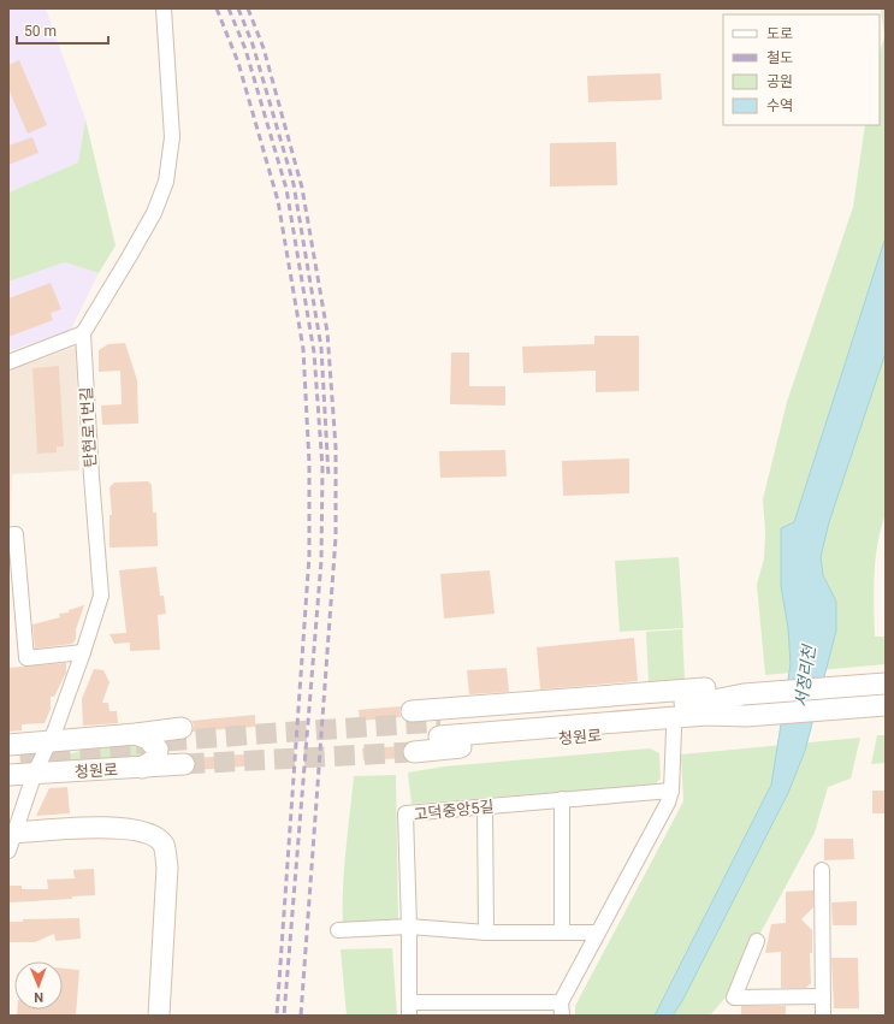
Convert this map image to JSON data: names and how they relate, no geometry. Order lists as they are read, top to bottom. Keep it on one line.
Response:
{"streets":{"main road":["청원로"],"street":["탄현로1번길","고덕중앙5길"]},"crossings":[["탄현로1번길","청원로"]],"water":["서정리천"],"legend":["도로","철도","공원","수역"],"scale_bar":"50 m","north":"bottom"}
